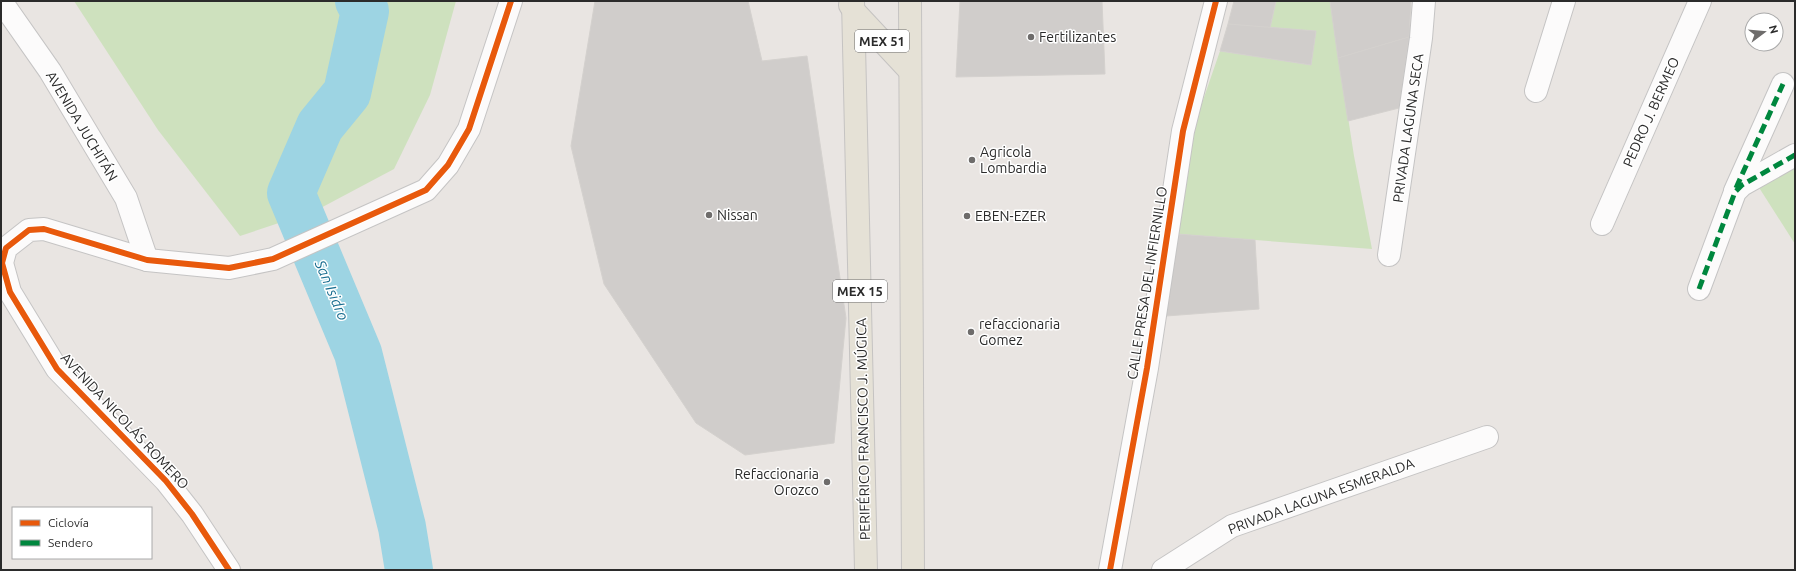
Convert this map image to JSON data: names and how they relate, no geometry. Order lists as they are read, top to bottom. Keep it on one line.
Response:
{"streets":{"main road":["MEX 51","MEX 15","PERIFÉRICO FRANCISCO J. MÚGICA"],"street":["PEDRO J. BERMEO","AVENIDA JUCHITÁN","PRIVADA LAGUNA SECA","CALLE PRESA DEL INFIERNILLO","AVENIDA NICOLÁS ROMERO","PRIVADA LAGUNA ESMERALDA"]},"crossings":[["MEX 51","PERIFÉRICO FRANCISCO J. MÚGICA"],["AVENIDA JUCHITÁN","AVENIDA NICOLÁS ROMERO"]],"water":["San Isidro"],"places":["Fertilizantes","Agricola Lombardia","Nissan","EBEN-EZER","refaccionaria Gomez","Refaccionaria Orozco"],"legend":["Ciclovía","Sendero"],"north":"right"}
